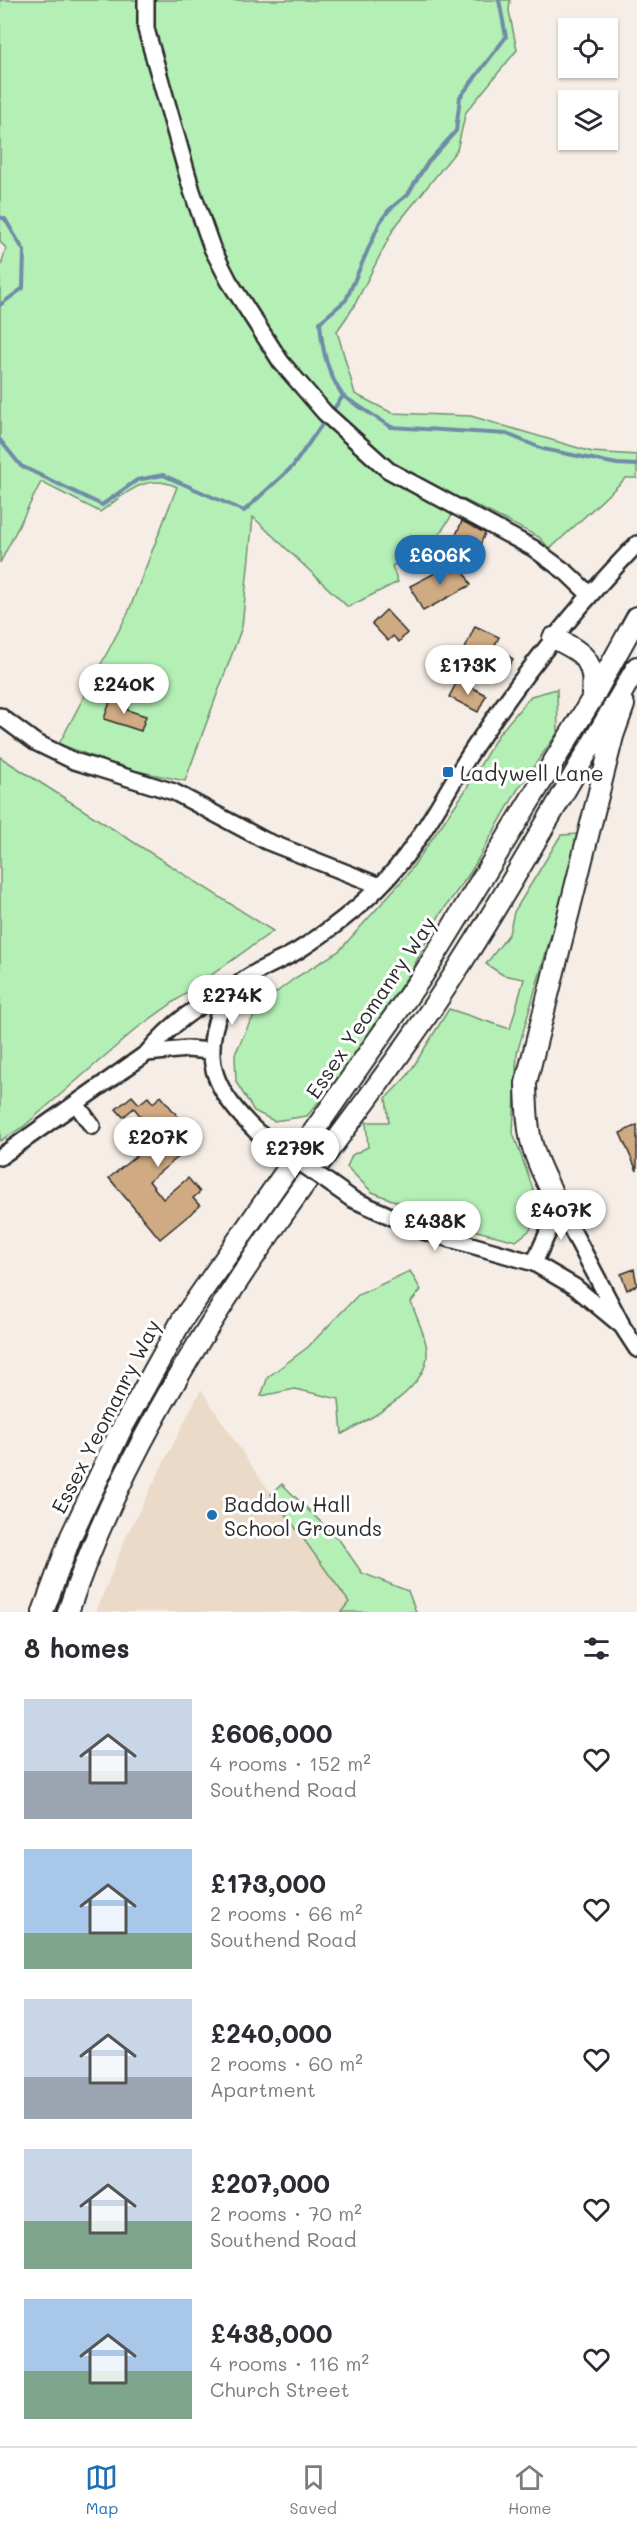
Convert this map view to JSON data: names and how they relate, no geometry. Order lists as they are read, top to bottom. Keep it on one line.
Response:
{"streets":{"main road":["Essex Yeomanry Way"]},"places":{"transit":["Ladywell Lane"],"other":["Baddow Hall School Grounds"]},"page":{"price":["£606K","£173K","£240K","£274K","£207K","£279K","£407K","£438K"],"heading":"8 homes","list":[{"name":"£606,000","note":"4 rooms · 152 m² · Southend Road"},{"name":"£173,000","note":"2 rooms · 66 m² · Southend Road"},{"name":"£240,000","note":"2 rooms · 60 m² · Apartment"},{"name":"£207,000","note":"2 rooms · 70 m² · Southend Road"},{"name":"£438,000","note":"4 rooms · 116 m² · Church Street"}],"tabs":["Map","Saved","Home"]}}
